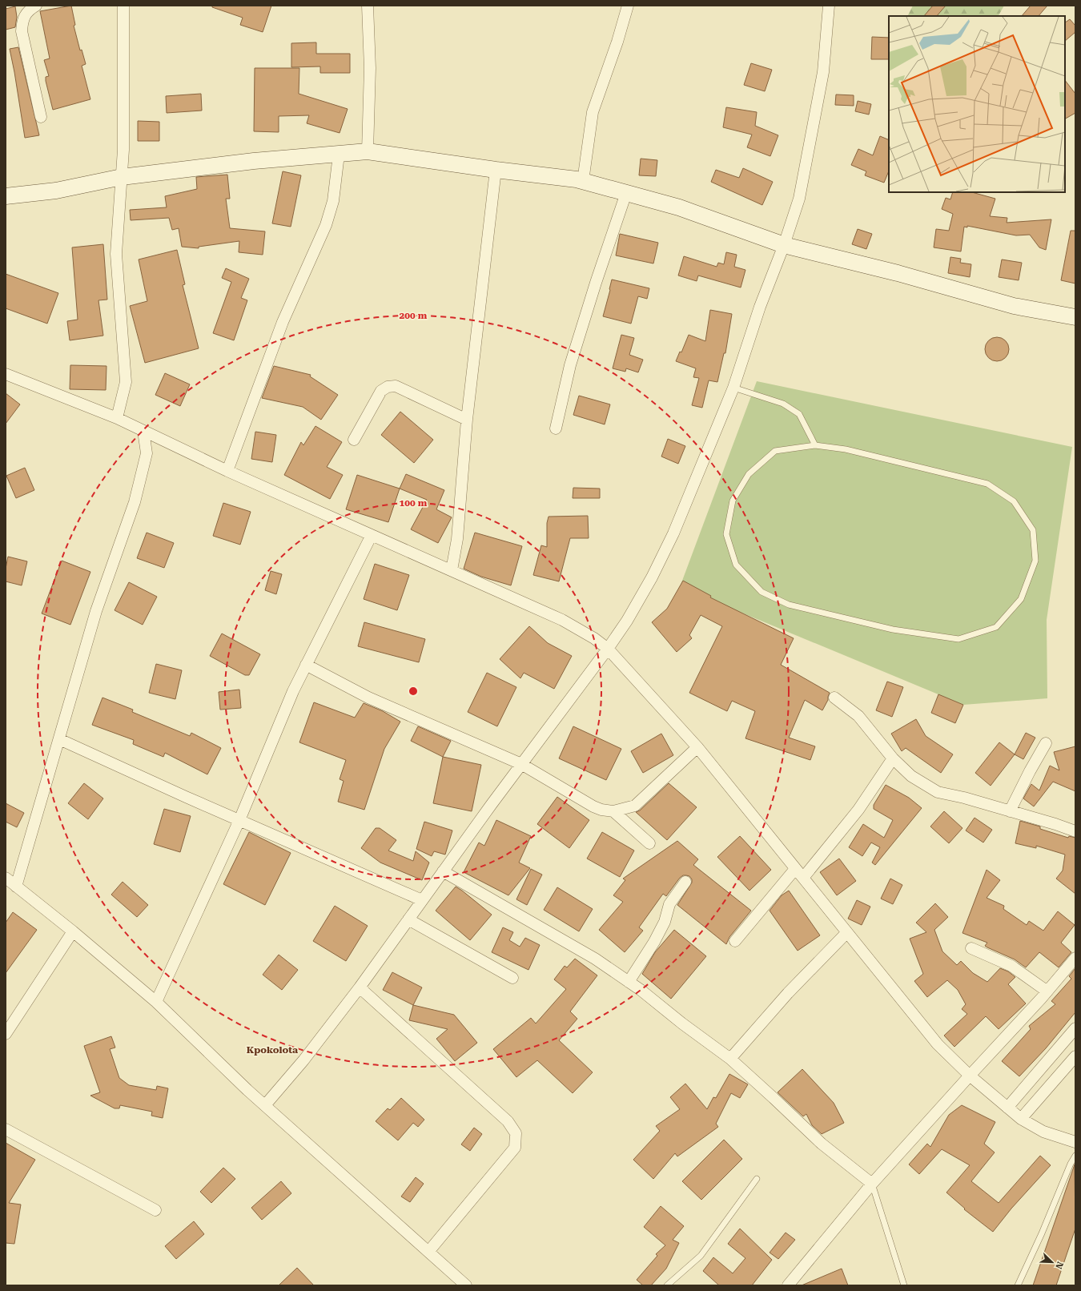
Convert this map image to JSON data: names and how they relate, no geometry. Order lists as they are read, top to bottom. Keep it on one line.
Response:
{"districts":["Kpokolota"],"north":"bottom right","rings":["200 m","100 m"]}
